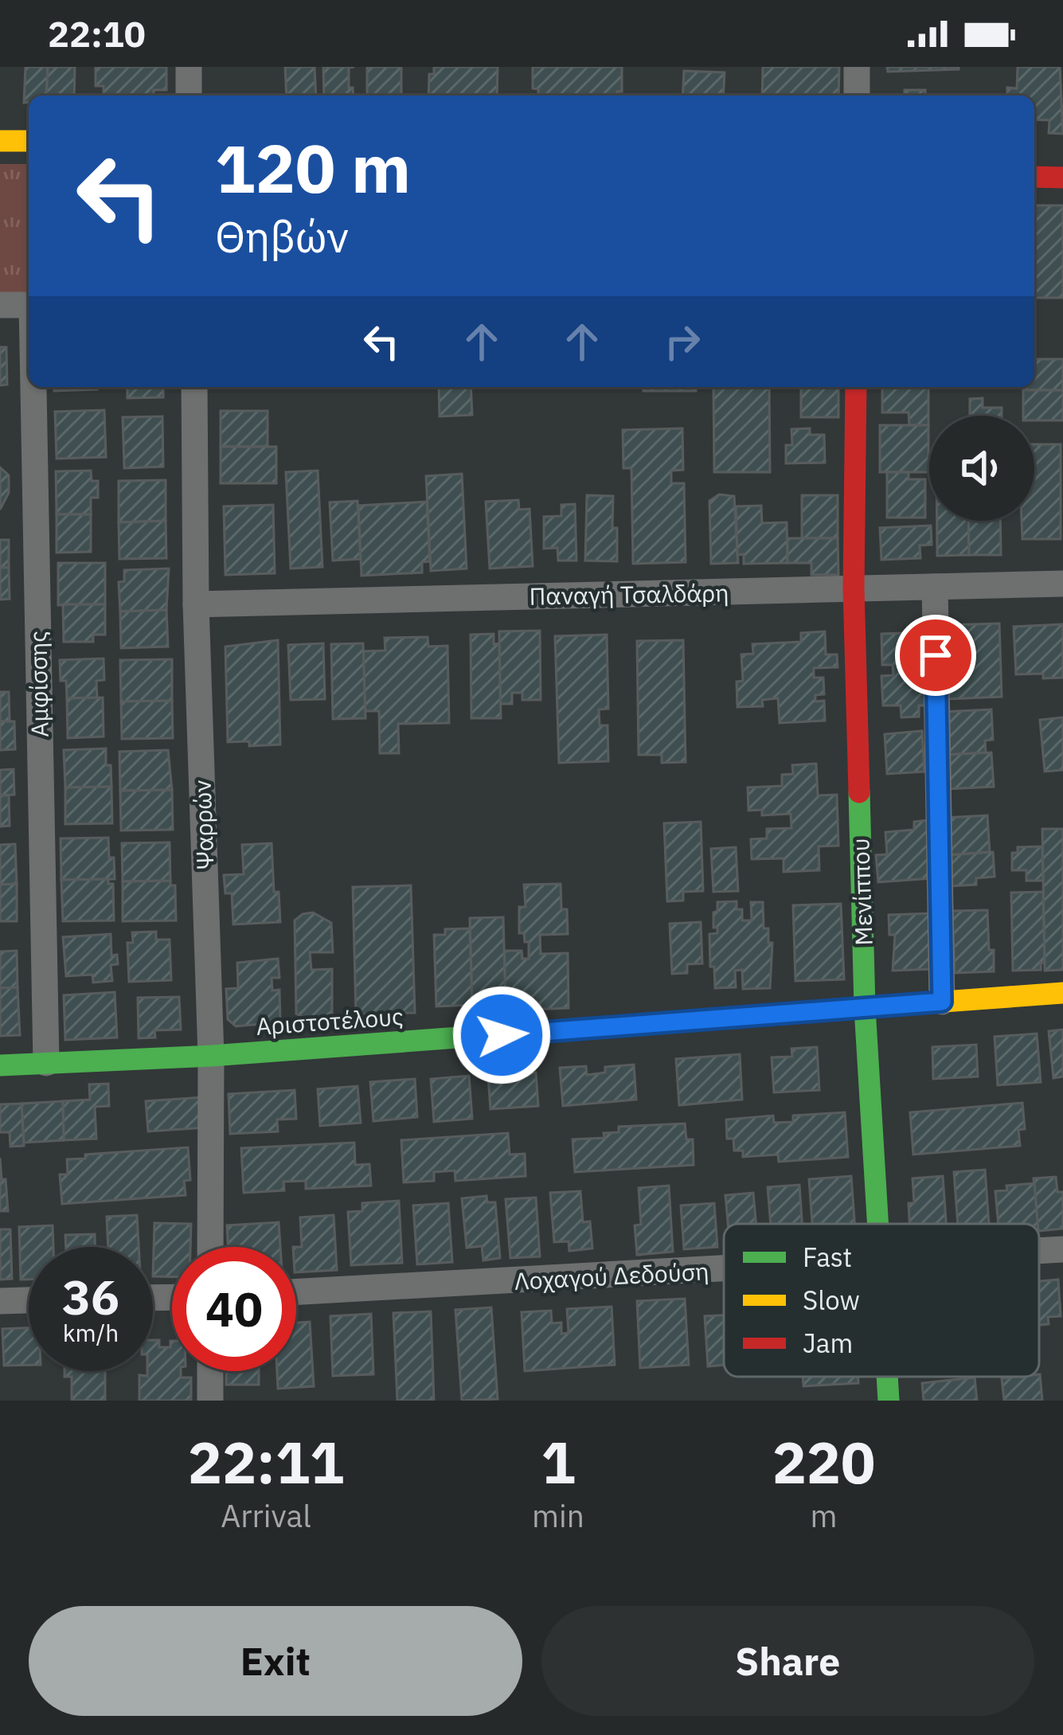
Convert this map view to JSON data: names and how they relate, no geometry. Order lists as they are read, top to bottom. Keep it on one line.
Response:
{"streets":{"street":["Παναγή Τσαλδάρη","Αμφίσσης","Ψαρρών","Μενίππου","Αριστοτέλους","Λοχαγού Δεδούση"]},"crossings":[["Παναγή Τσαλδάρη","Ψαρρών"],["Παναγή Τσαλδάρη","Μενίππου"],["Αμφίσσης","Αριστοτέλους"],["Ψαρρών","Αριστοτέλους"],["Μενίππου","Αριστοτέλους"]],"legend":["Fast","Slow","Jam"],"page":{"status":"22:10","turn":["120 m","Θηβών"],"speed":"36 km/h","limit":"40","eta":["22:11","Arrival","1","min","220","m"],"buttons":["Exit","Share"]}}
